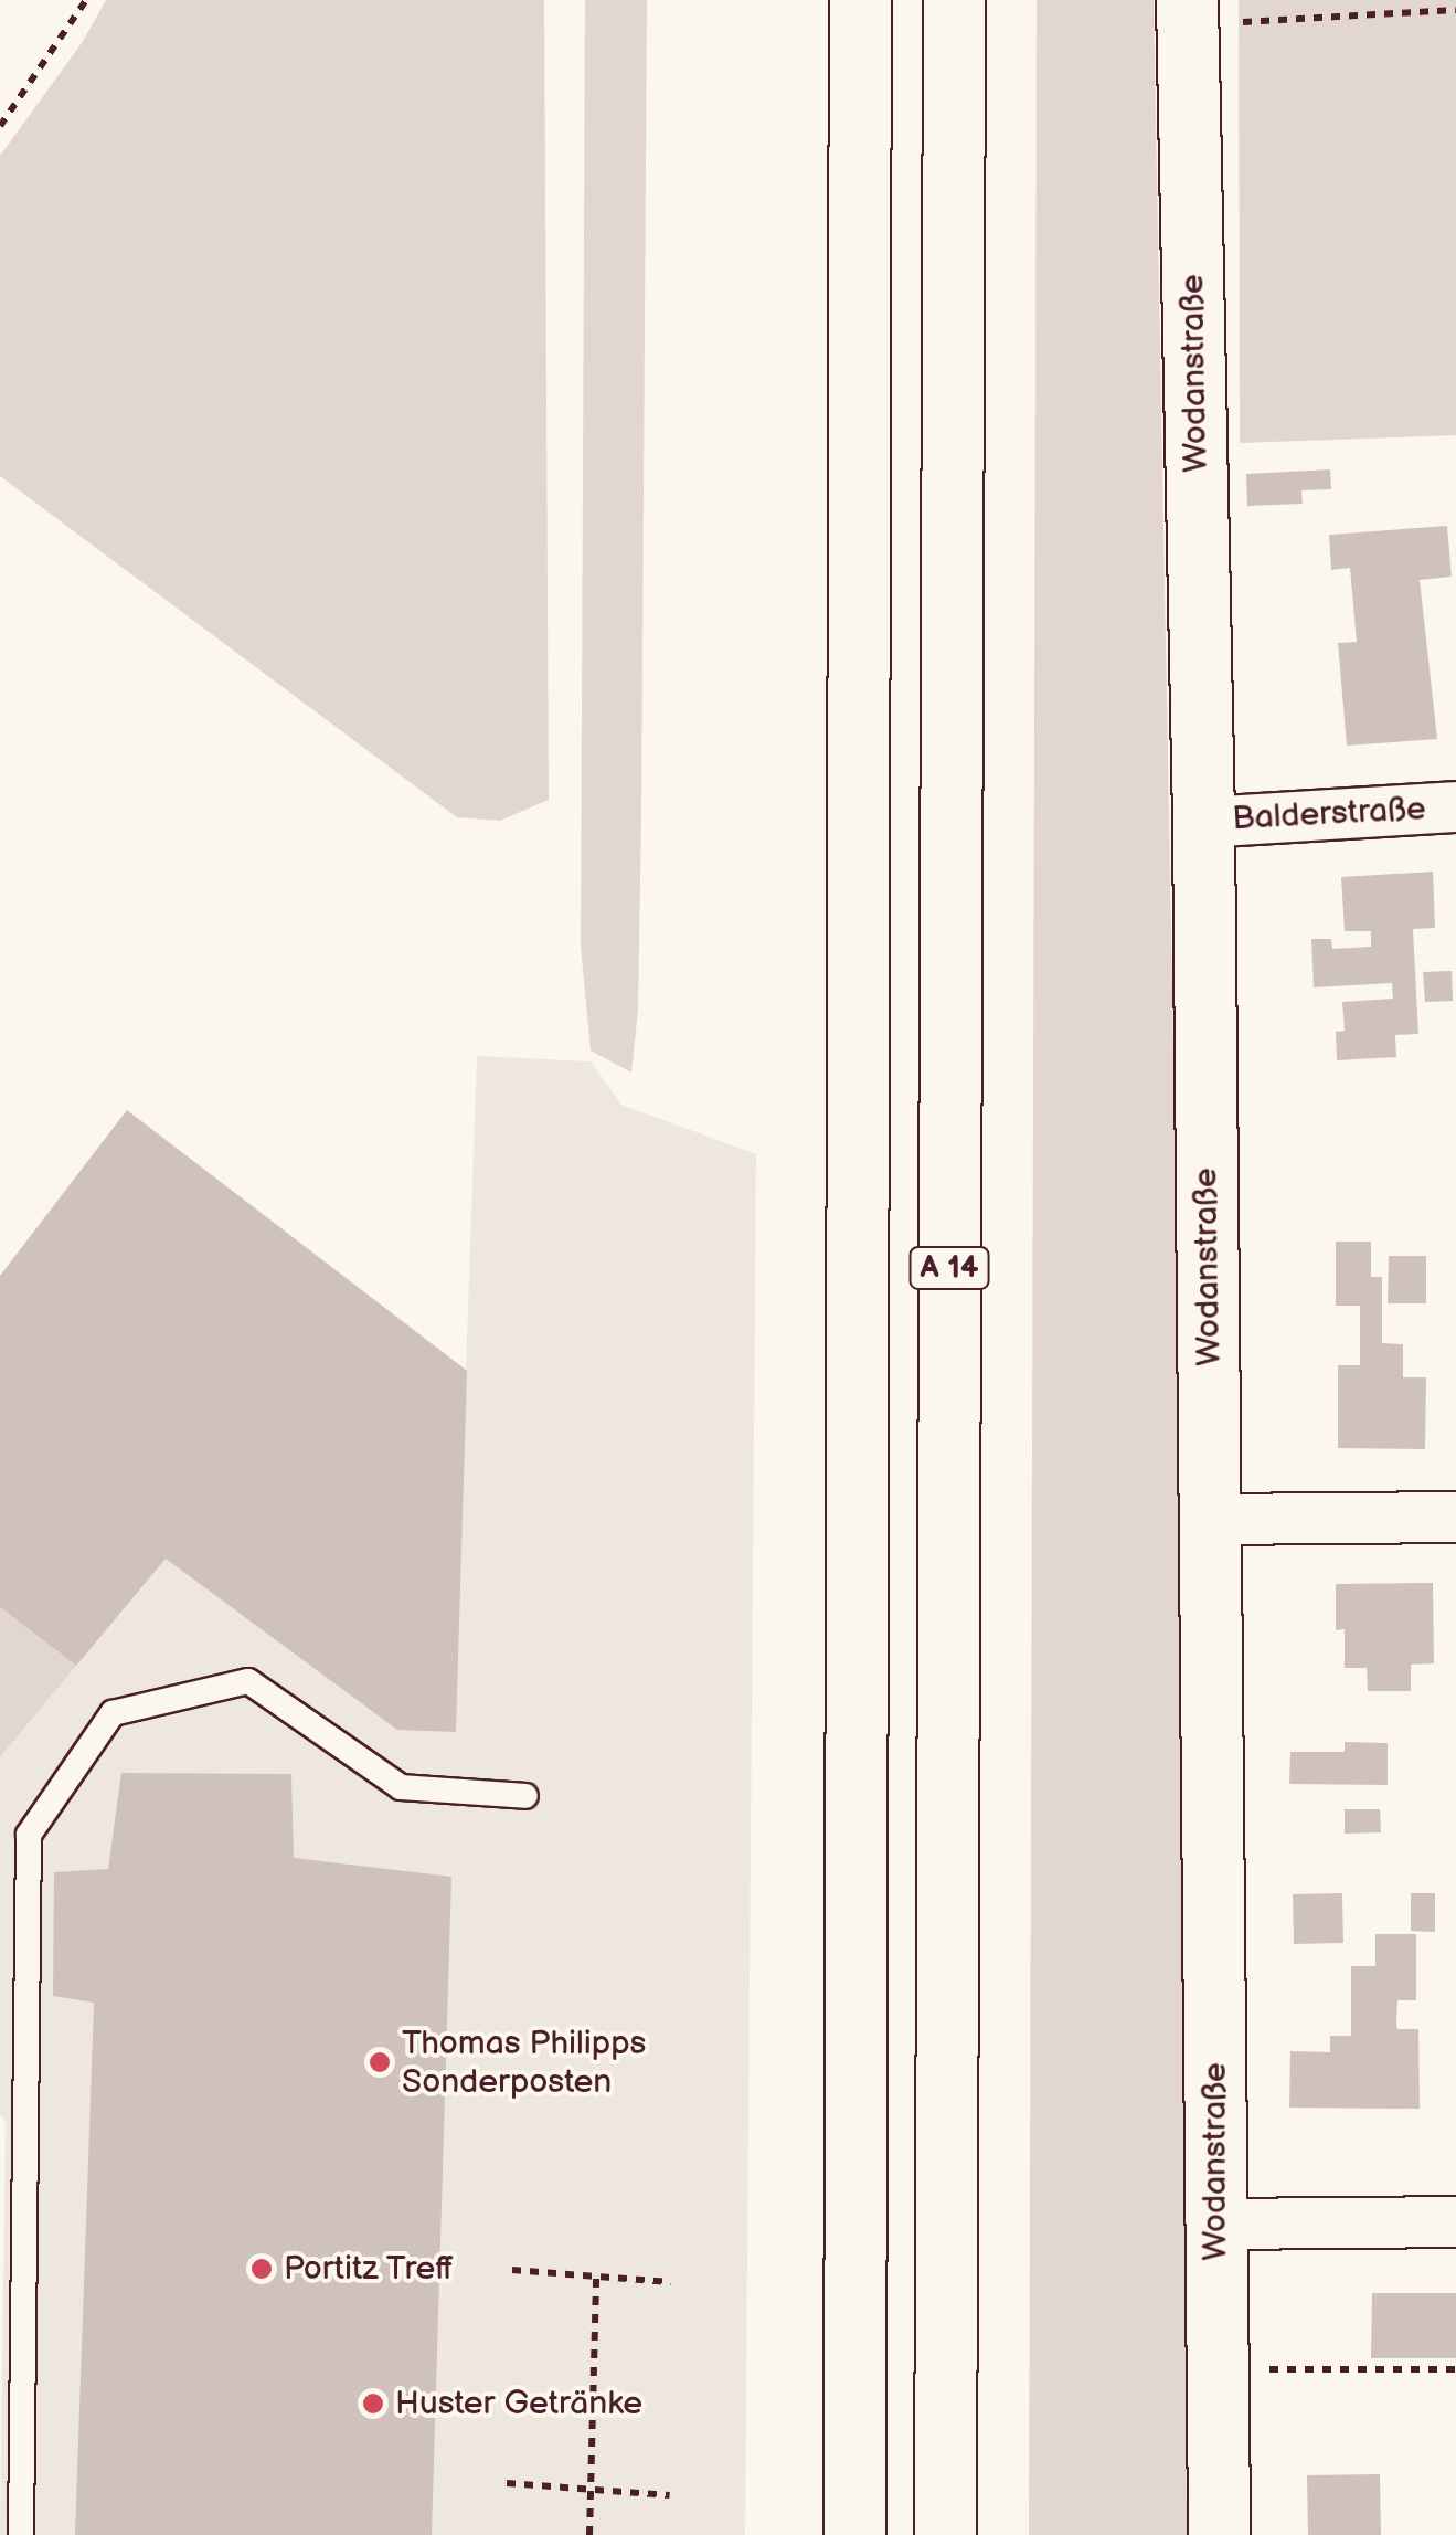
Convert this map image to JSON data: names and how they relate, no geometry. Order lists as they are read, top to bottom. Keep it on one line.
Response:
{"streets":{"main road":["Wodanstraße","A 14"],"street":["Balderstraße"]},"crossings":[["Wodanstraße","Balderstraße"]],"places":["Thomas Philipps Sonderposten","Portitz Treff","Huster Getränke"]}
